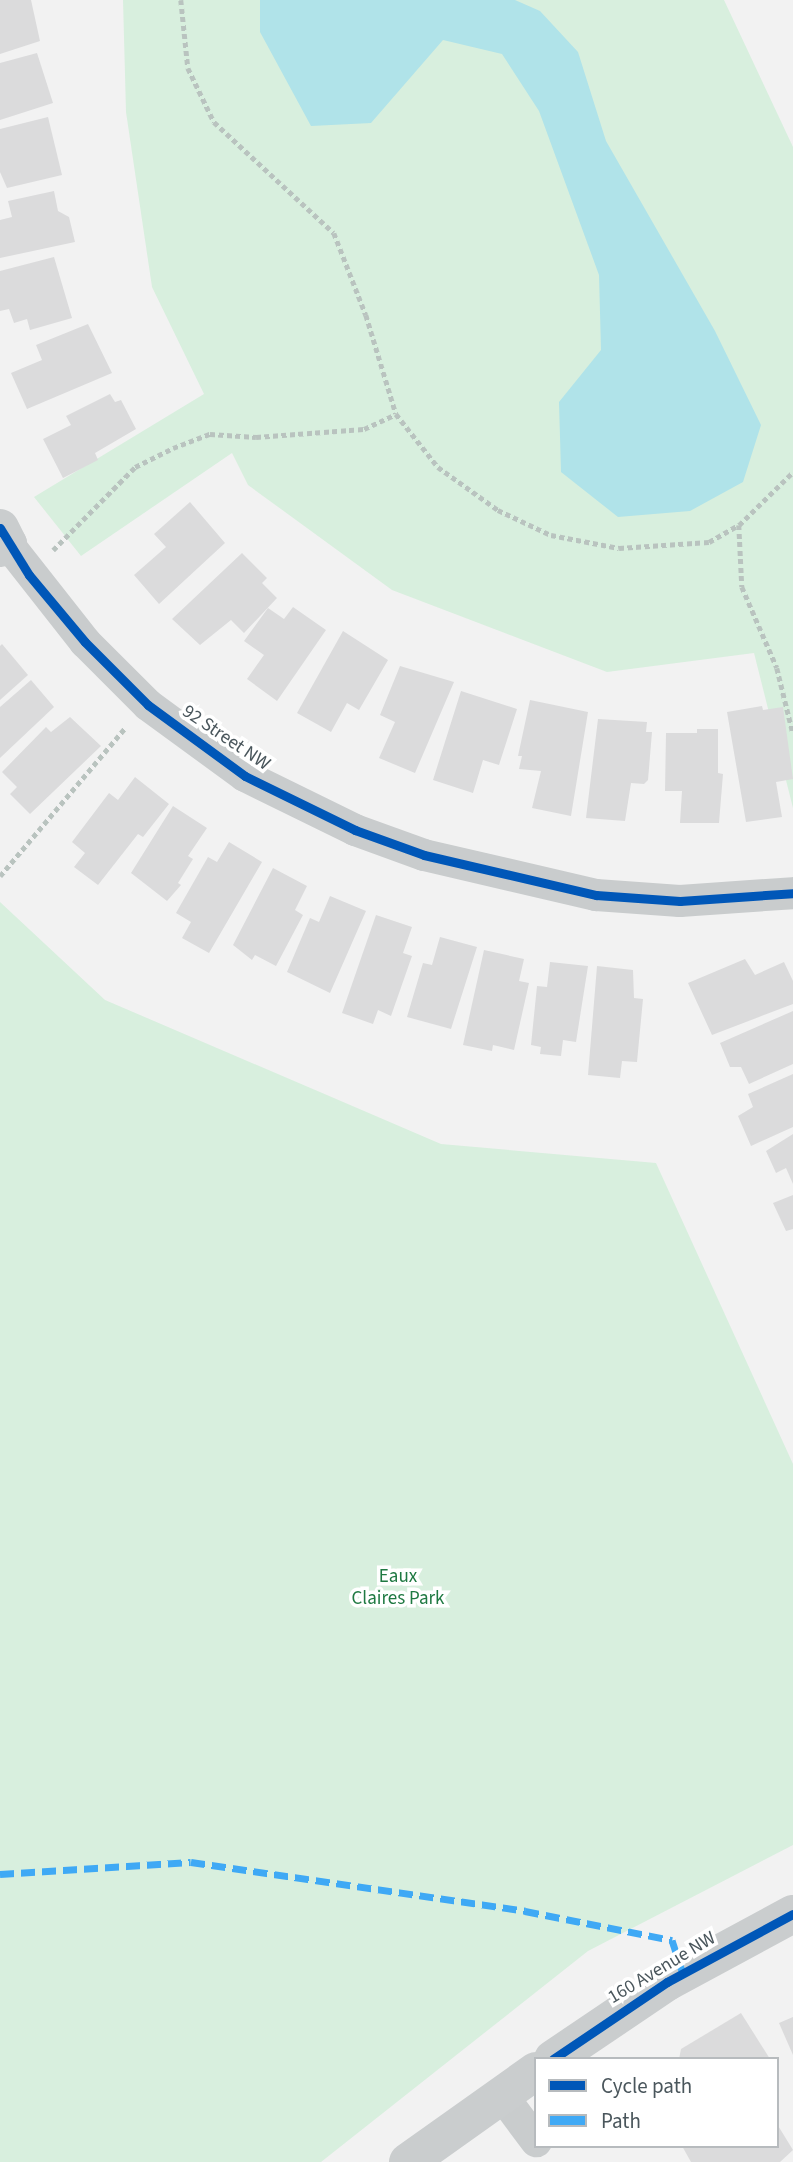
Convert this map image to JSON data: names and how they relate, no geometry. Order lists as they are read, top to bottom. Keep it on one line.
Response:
{"streets":{"street":["92 Street NW","160 Avenue NW"]},"parks":["Eaux Claires Park"],"legend":["Cycle path","Path"]}
